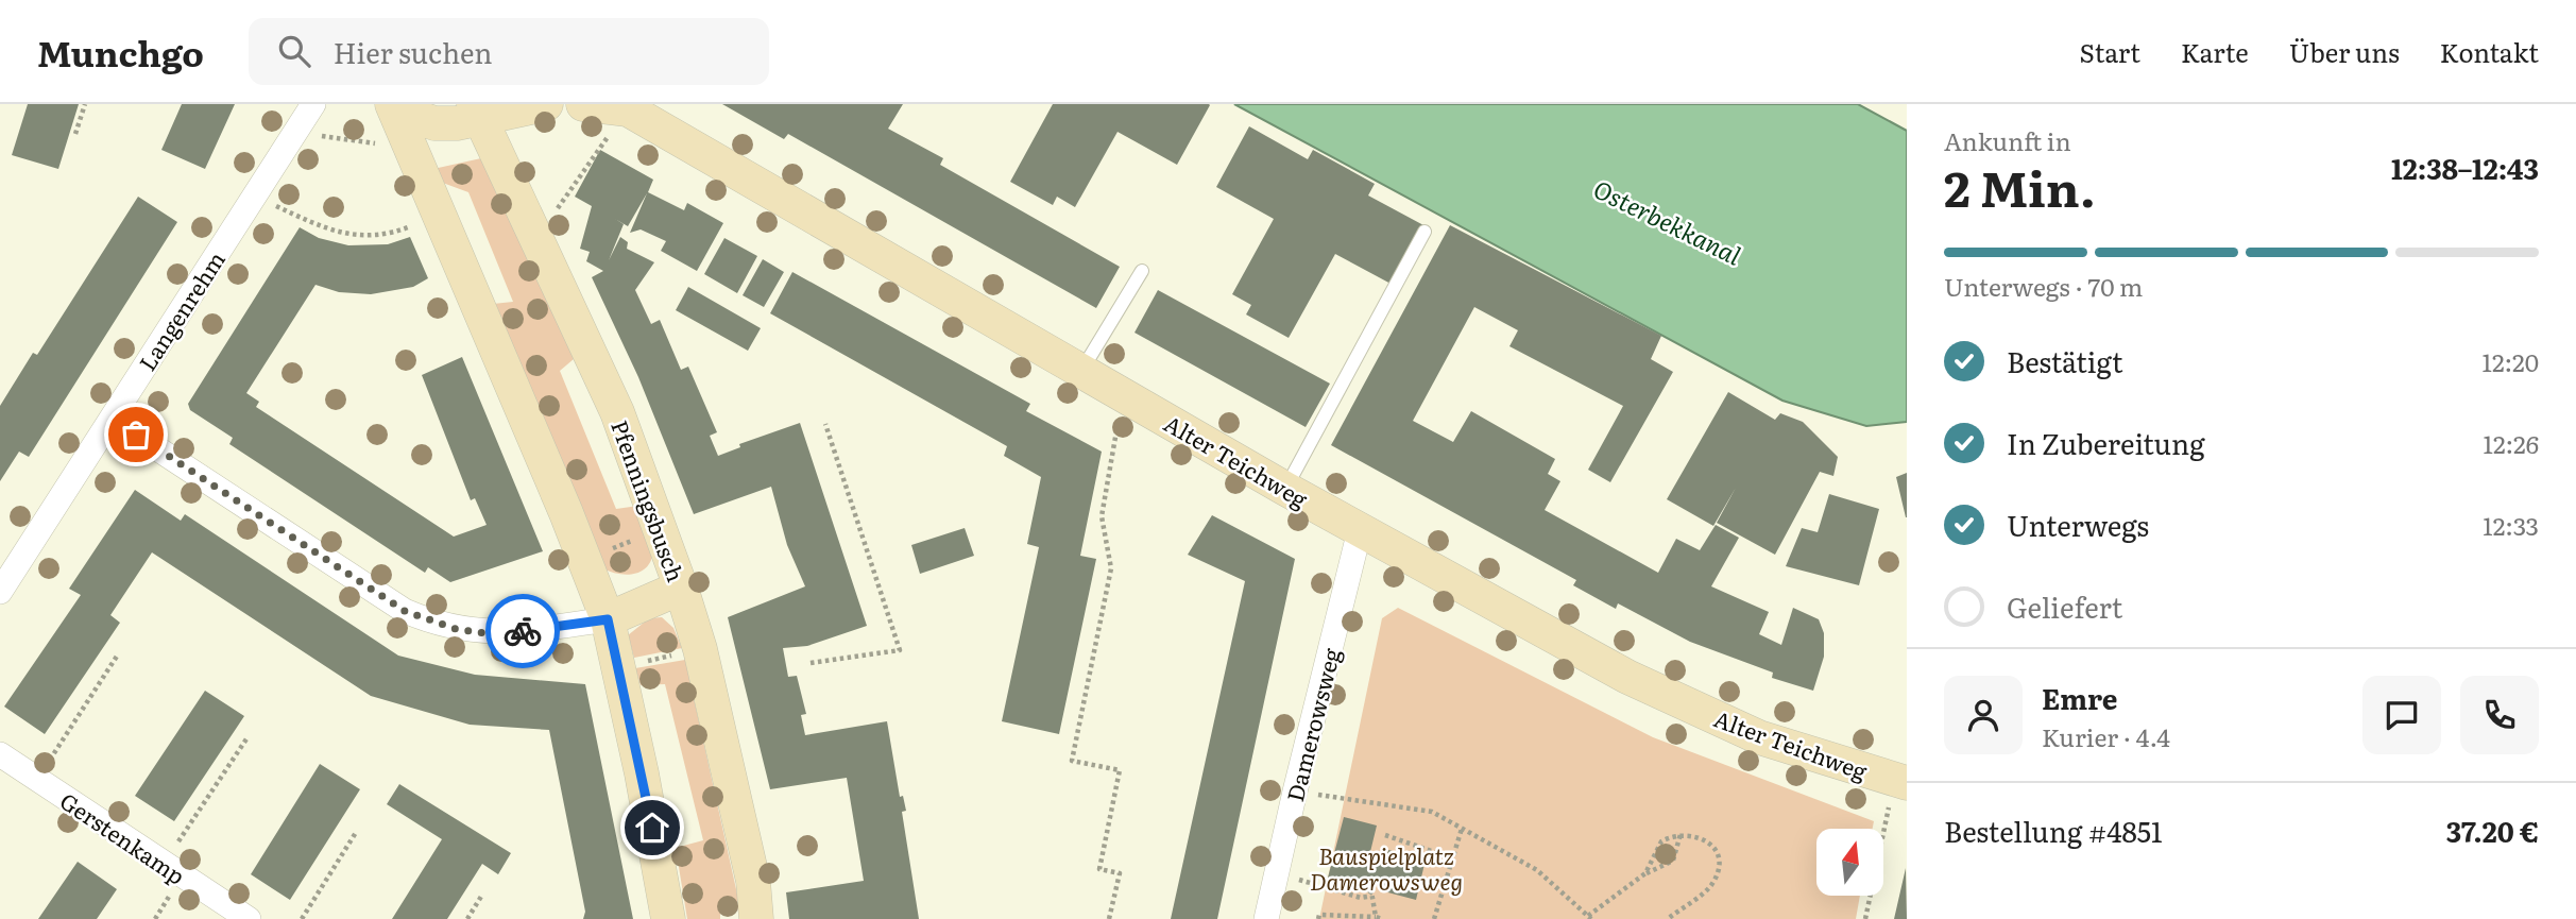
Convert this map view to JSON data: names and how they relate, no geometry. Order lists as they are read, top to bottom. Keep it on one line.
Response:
{"streets":{"street":["Langenrehm","Alter Teichweg","Pfenningsbusch","Damerowsweg","Gerstenkamp"]},"crossings":[["Alter Teichweg","Damerowsweg"]],"water":["Osterbekkanal"],"parks":["Bauspielplatz Damerowsweg"],"north":"top","page":{"header":"Munchgo","search":"Hier suchen","nav":["Start","Karte","Über uns","Kontakt"],"heading":["2 Min.","Ankunft in","12:38–12:43"],"panel":["Emre","Kurier · 4.4","Bestellung #4851","37.20 €"],"bar":"Unterwegs · 70 m","list":[["Bestätigt","12:20"],["In Zubereitung","12:26"],["Unterwegs","12:33"],"Geliefert"]}}
